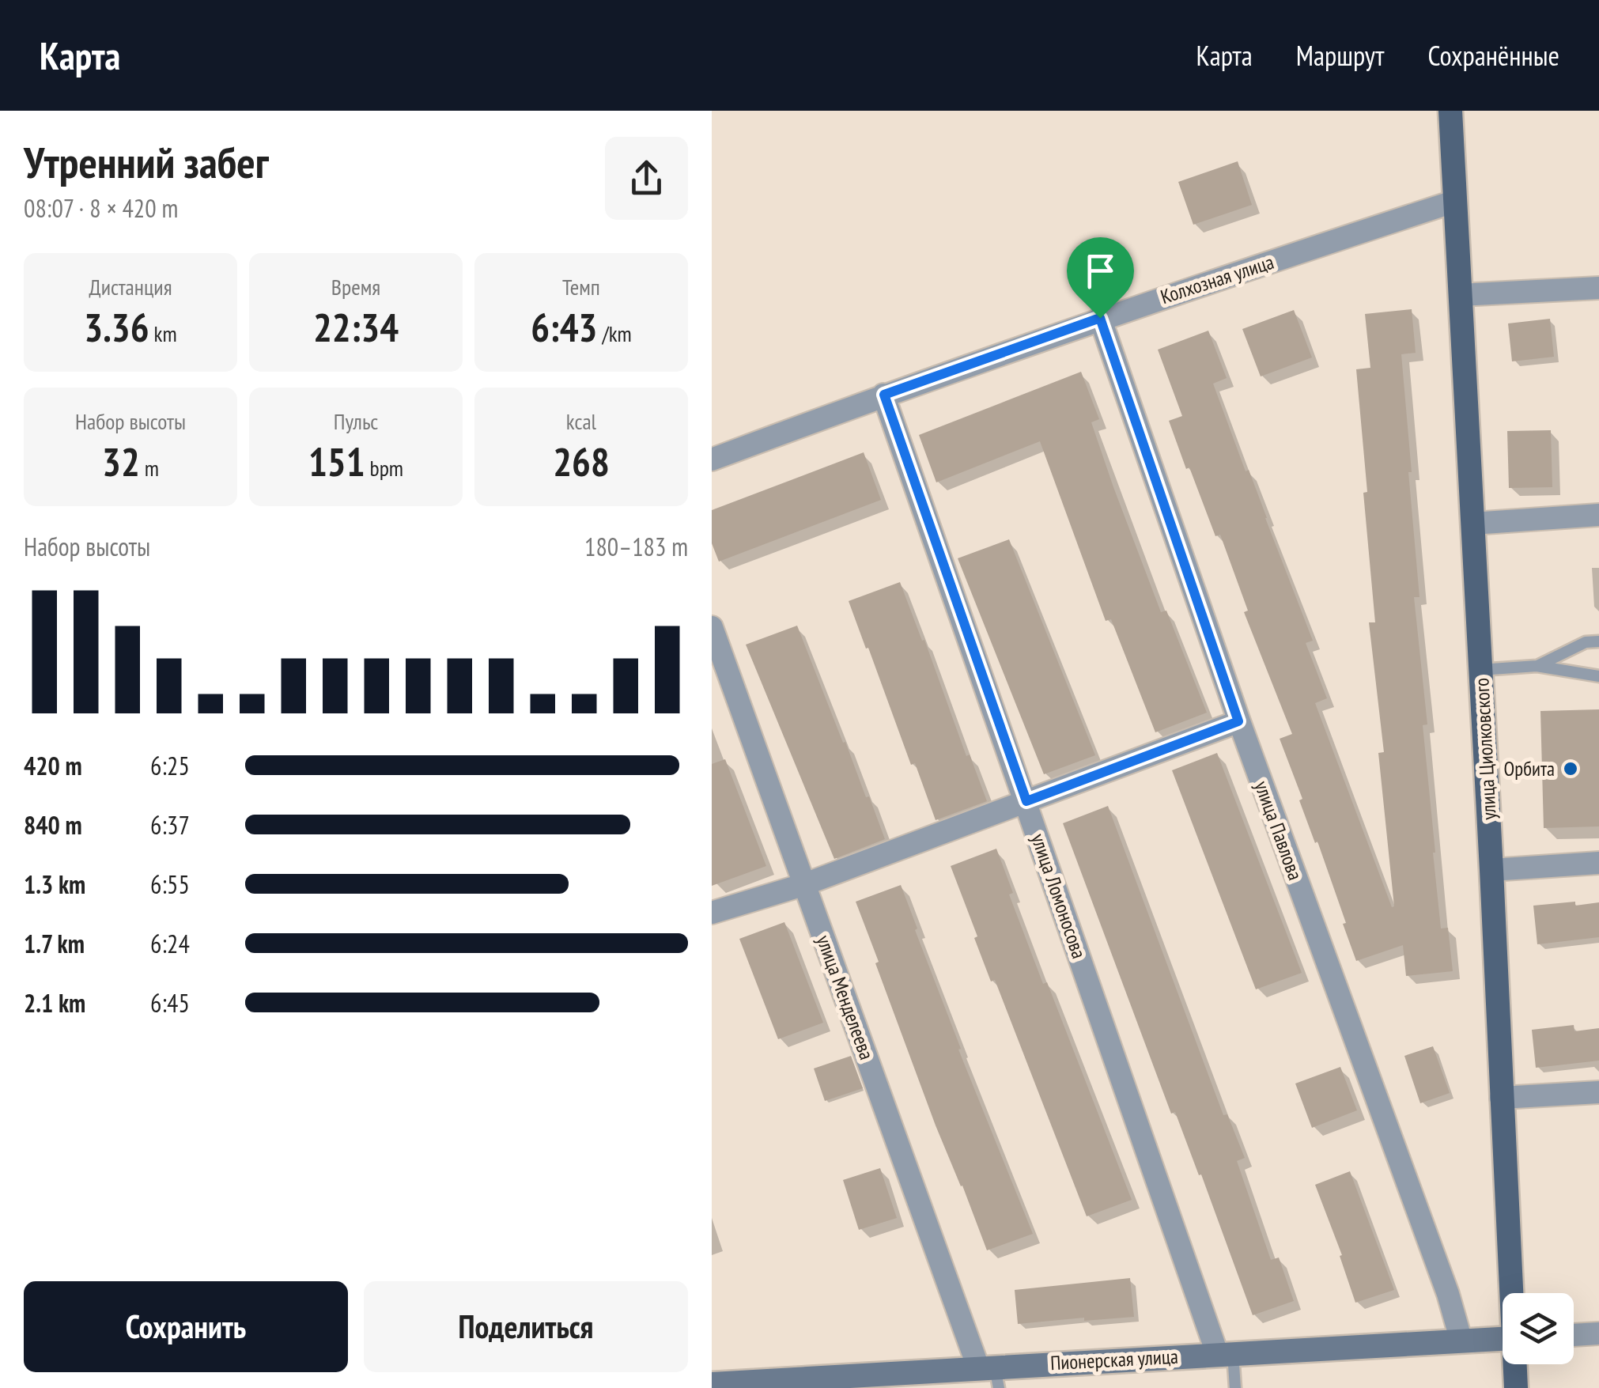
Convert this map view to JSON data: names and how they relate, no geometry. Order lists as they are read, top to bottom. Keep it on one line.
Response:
{"streets":{"main road":["улица Циолковского"],"street":["Колхозная улица","улица Павлова","улица Ломоносова","улица Менделеева","Пионерская улица"]},"crossings":[["Колхозная улица","улица Циолковского"],["Колхозная улица","улица Павлова"],["Колхозная улица","улица Ломоносова"],["улица Павлова","Пионерская улица"],["улица Ломоносова","Пионерская улица"],["улица Менделеева","Пионерская улица"]],"places":["Орбита"],"page":{"header":"Карта","nav":["Карта","Маршрут","Сохранённые"],"heading":["Утренний забег","08:07 · 8 × 420 m"],"stats":[["Дистанция","3.36 km"],["Время","22:34"],["Темп","6:43 /km"],["Набор высоты","32 m"],["Пульс","151 bpm"],["kcal","268"]],"chart":["Набор высоты","180–183 m"],"list":[{"name":"420 m","note":"6:25"},{"name":"840 m","note":"6:37"},{"name":"1.3 km","note":"6:55"},{"name":"1.7 km","note":"6:24"},{"name":"2.1 km","note":"6:45"}],"buttons":["Сохранить","Поделиться"]}}
